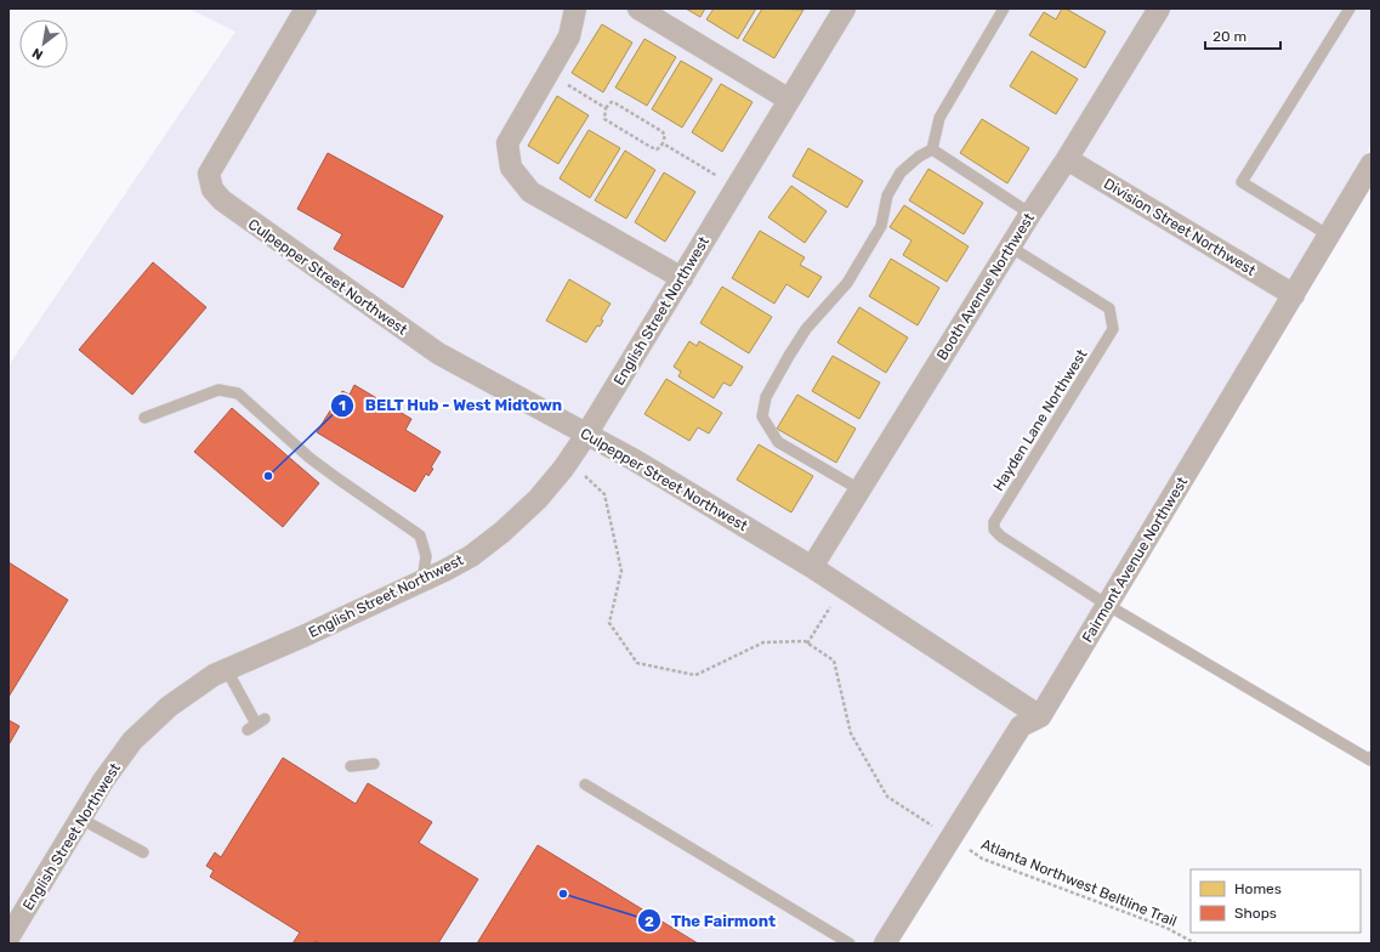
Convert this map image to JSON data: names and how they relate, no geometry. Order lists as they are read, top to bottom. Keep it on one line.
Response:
{"streets":{"street":["Division Street Northwest","Culpepper Street Northwest","Booth Avenue Northwest","English Street Northwest","Fairmont Avenue Northwest"],"lane":["Hayden Lane Northwest"],"path":["Atlanta Northwest Beltline Trail"]},"crossings":[["Division Street Northwest","Booth Avenue Northwest"],["Division Street Northwest","Fairmont Avenue Northwest"],["Culpepper Street Northwest","Booth Avenue Northwest"],["Culpepper Street Northwest","English Street Northwest"],["Culpepper Street Northwest","Fairmont Avenue Northwest"],["Booth Avenue Northwest","Hayden Lane Northwest"],["English Street Northwest","Atlanta Northwest Beltline Trail"],["Hayden Lane Northwest","Fairmont Avenue Northwest"],["Fairmont Avenue Northwest","Atlanta Northwest Beltline Trail"]],"places":["BELT Hub - West Midtown","The Fairmont"],"legend":["Homes","Shops"],"scale_bar":"20 m","north":"bottom left"}
